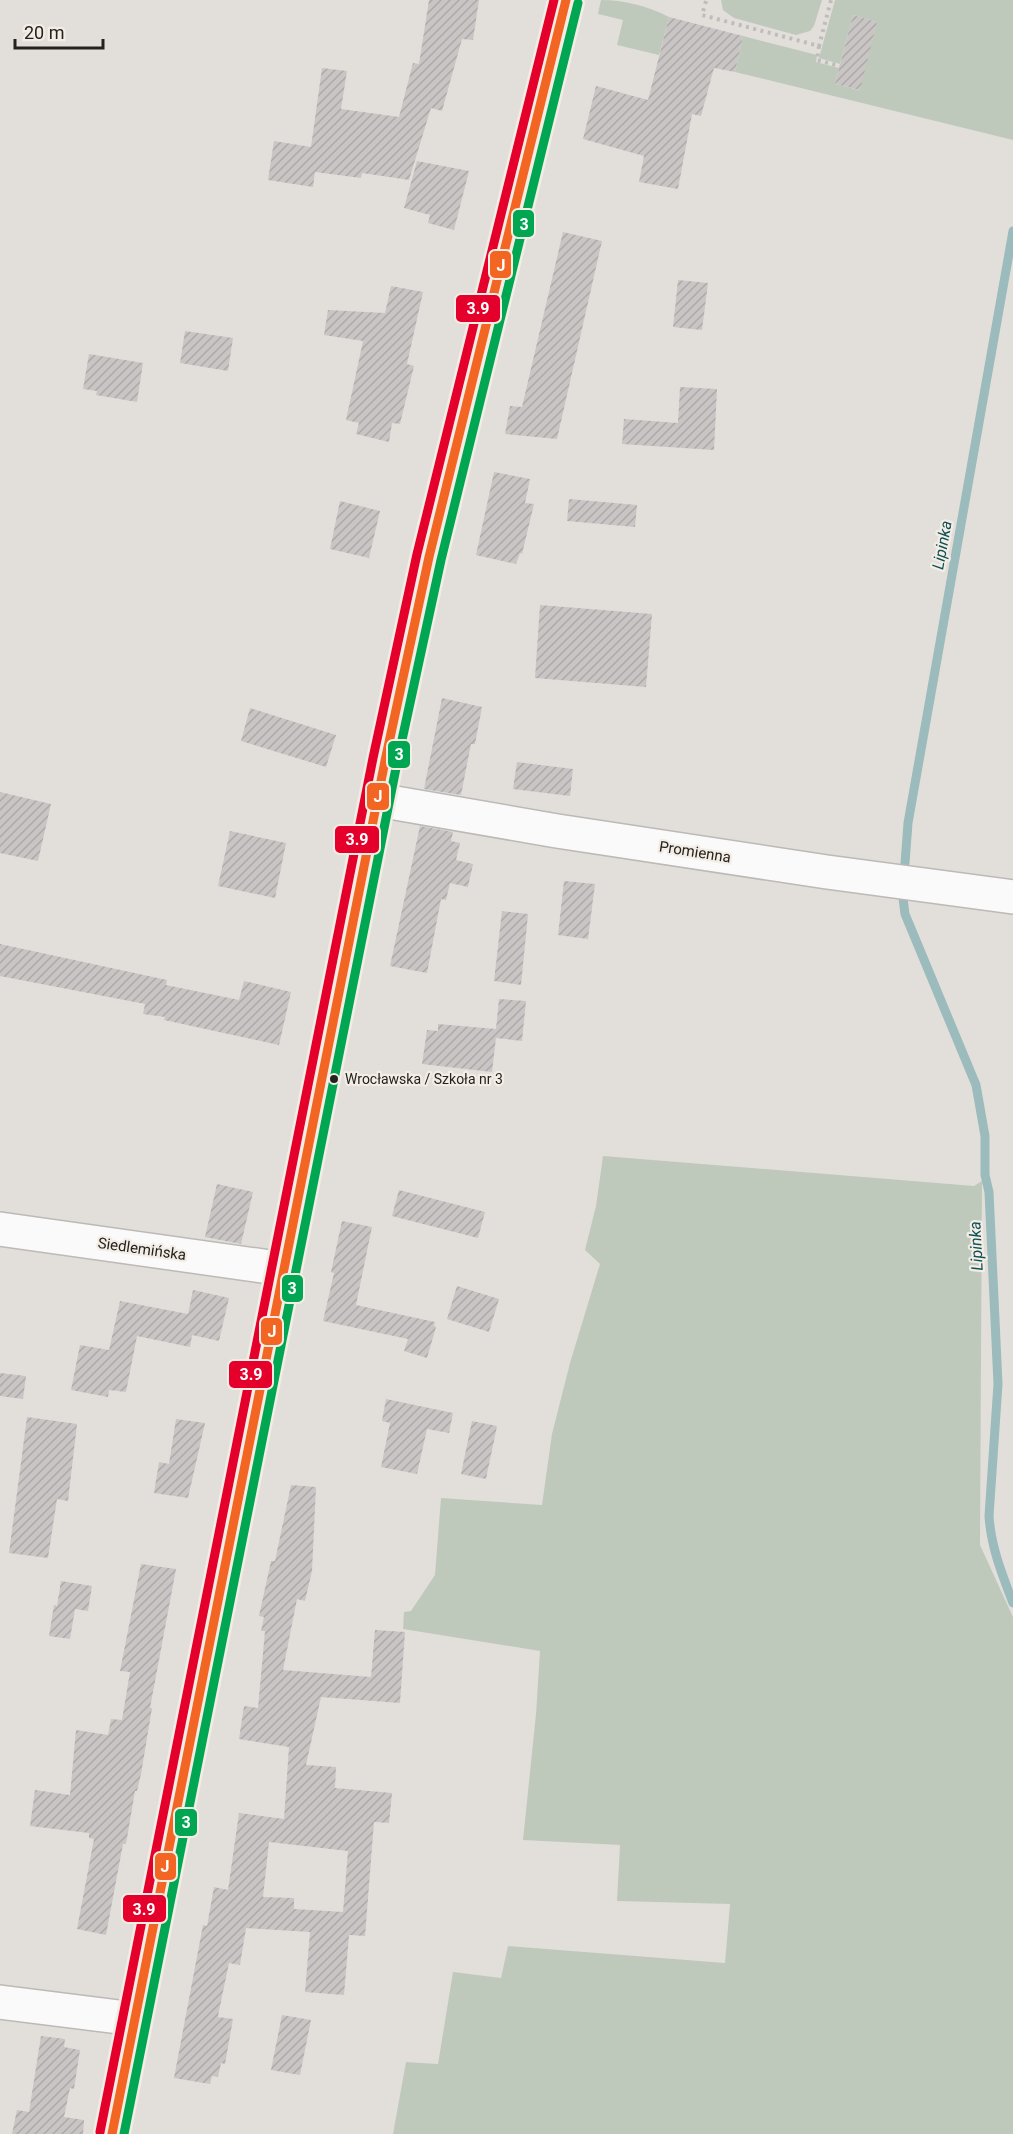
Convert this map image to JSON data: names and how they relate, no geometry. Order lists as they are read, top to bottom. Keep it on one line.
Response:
{"streets":{"main road":["Promienna","Siedlemińska"]},"water":["Lipinka"],"places":["Wrocławska / Szkoła nr 3"],"lines":["transit line J","transit line 3.9","transit line 3"],"scale_bar":"20 m"}
